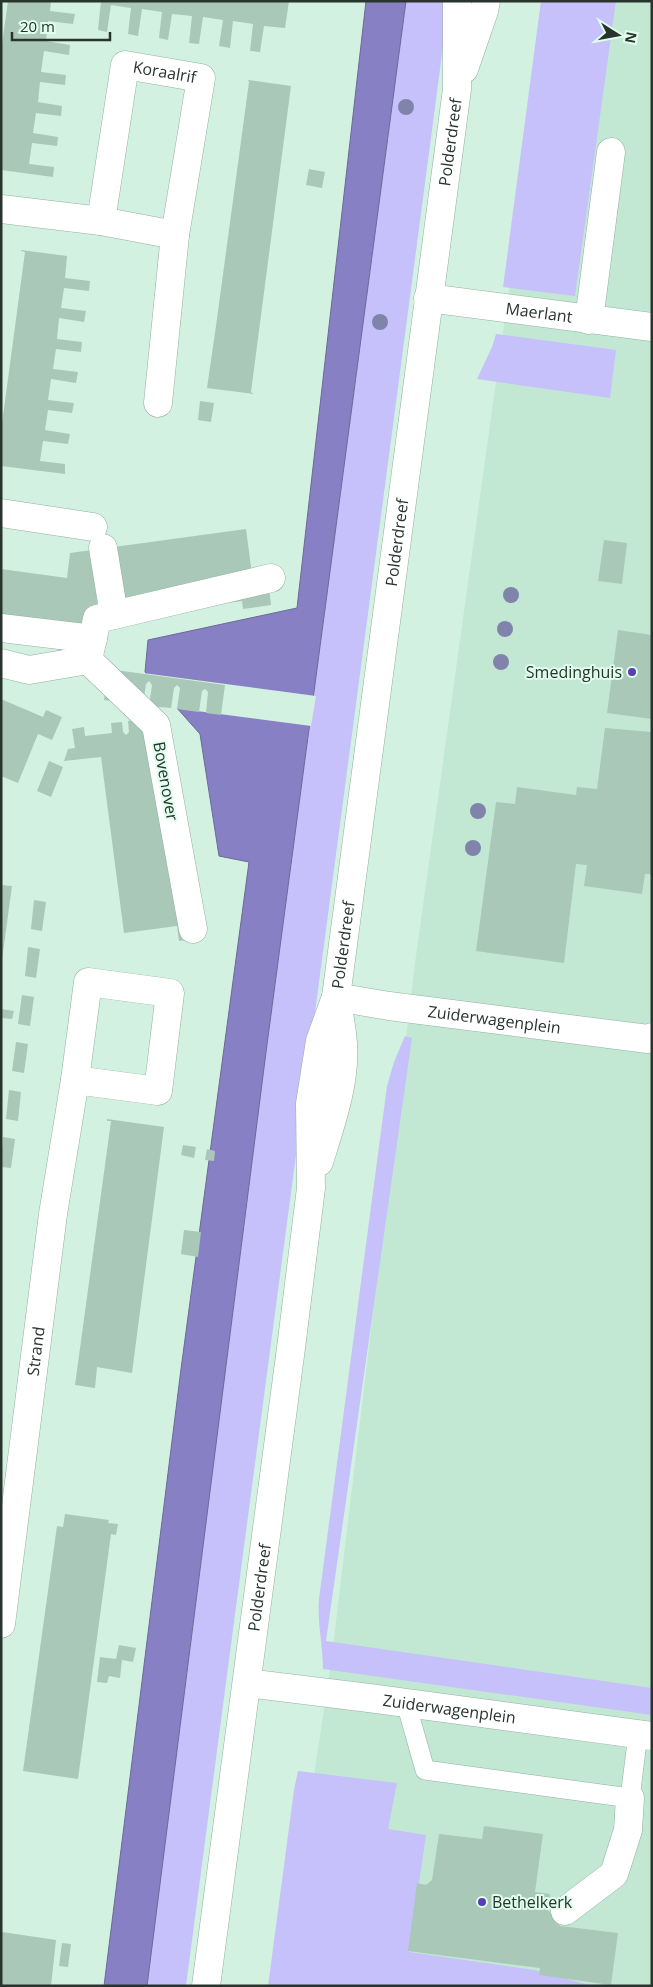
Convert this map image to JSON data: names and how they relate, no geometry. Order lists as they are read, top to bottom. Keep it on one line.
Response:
{"streets":{"street":["Koraalrif","Polderdreef","Maerlant","Bovenover","Zuiderwagenplein","Strand"]},"crossings":[["Polderdreef","Maerlant"],["Polderdreef","Zuiderwagenplein"]],"places":["Smedinghuis","Bethelkerk"],"scale_bar":"20 m","north":"right"}
